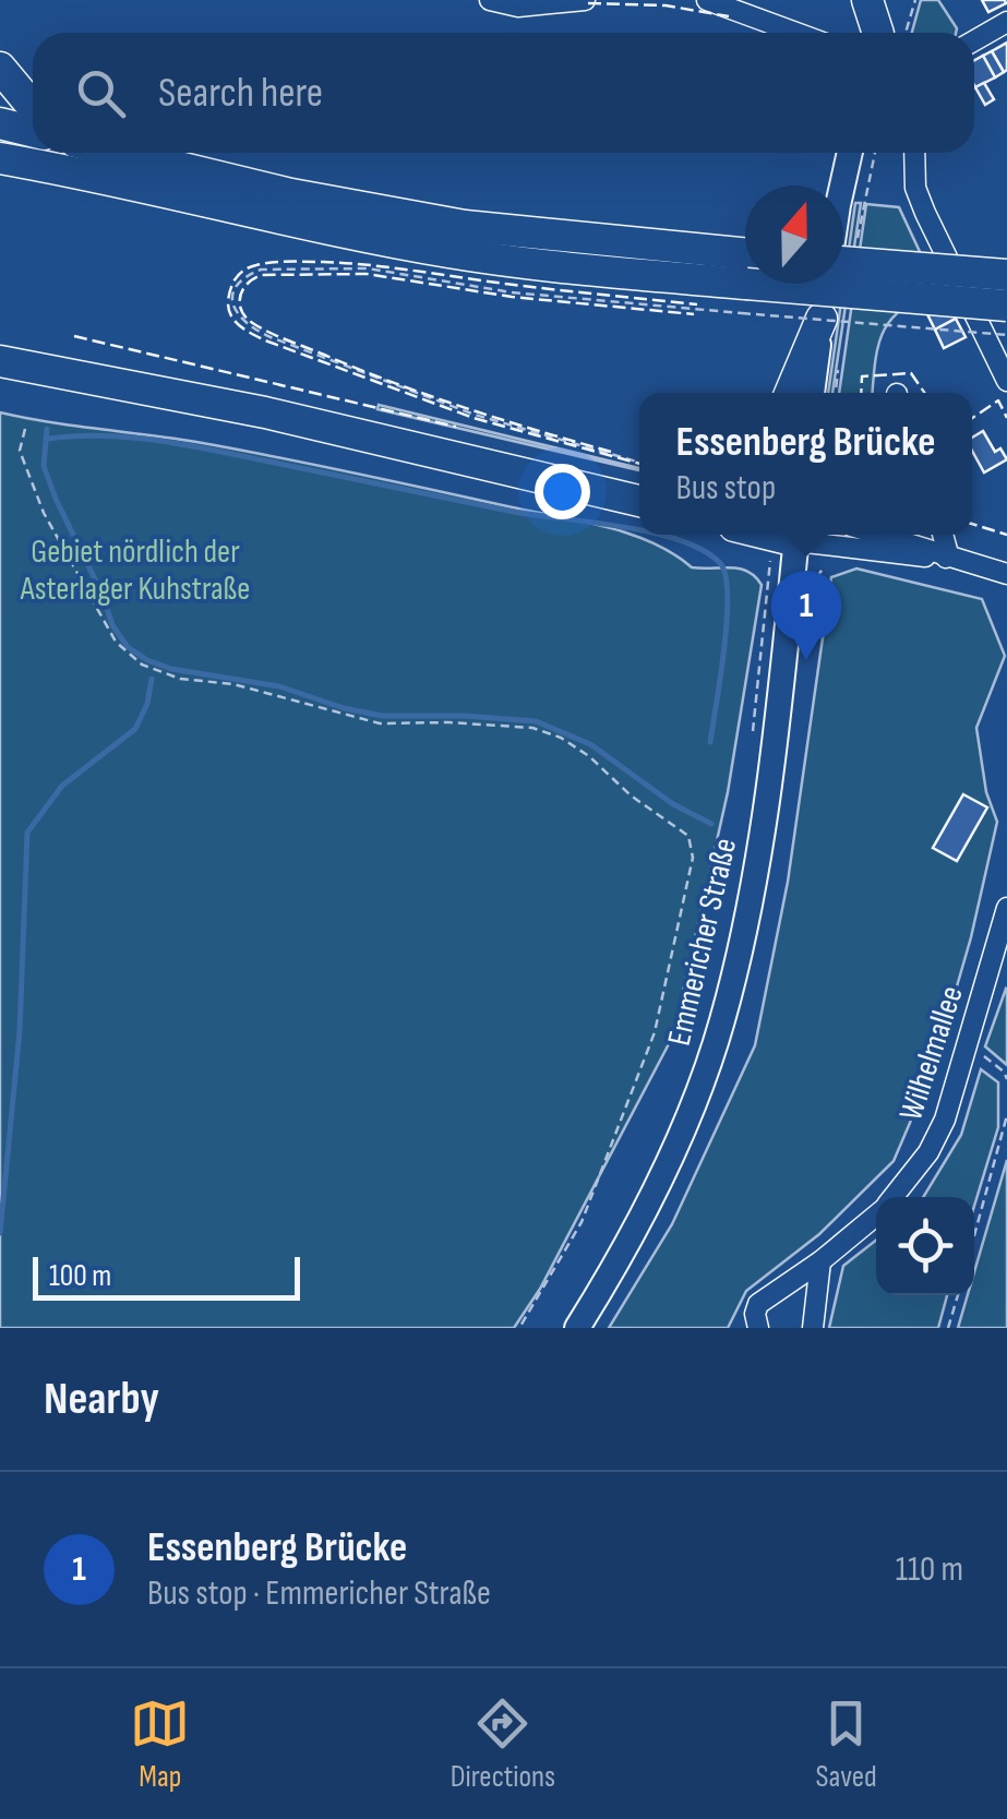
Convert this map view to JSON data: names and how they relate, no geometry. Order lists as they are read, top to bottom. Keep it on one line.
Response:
{"streets":{"main road":["Emmericher Straße"],"street":["Wilhelmallee"]},"parks":["Gebiet nördlich der Asterlager Kuhstraße"],"scale_bar":"100 m","north":"top","page":{"search":"Search here","popup":["Essenberg Brücke","Bus stop"],"pins":"1","scale":"100 m","heading":"Nearby","list":[{"mark":"1","name":"Essenberg Brücke","note":"Bus stop · Emmericher Straße","value":"110 m"}],"nav":["Map","Directions","Saved"]}}
